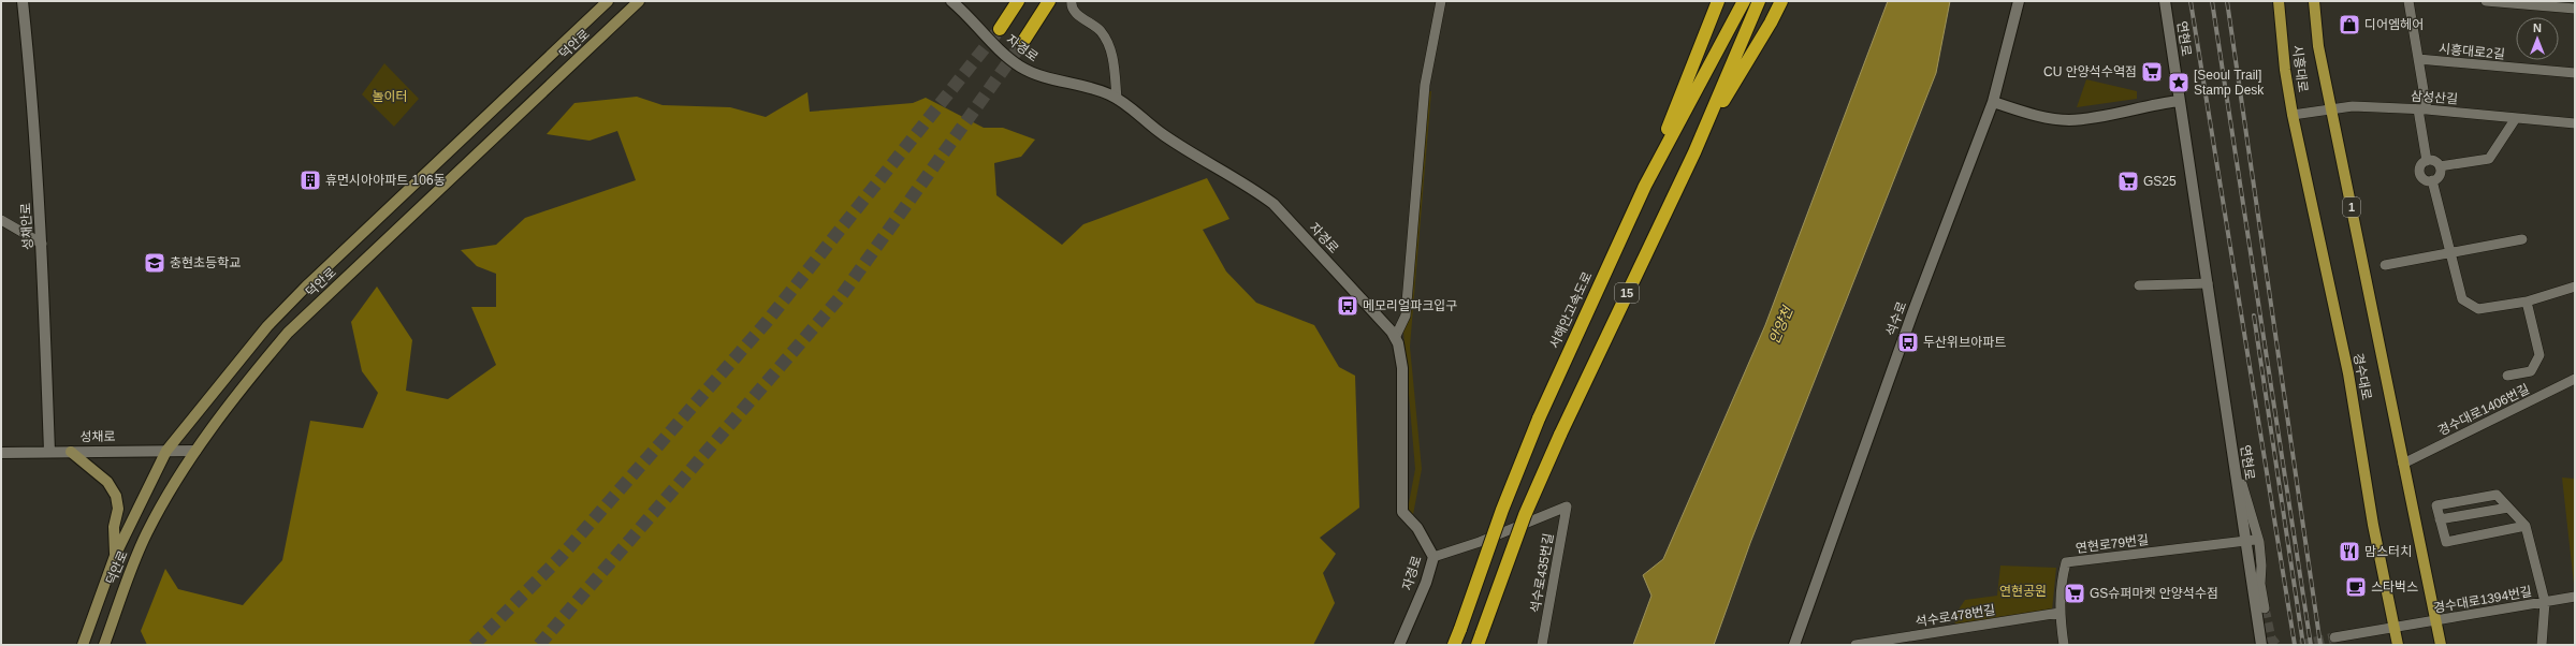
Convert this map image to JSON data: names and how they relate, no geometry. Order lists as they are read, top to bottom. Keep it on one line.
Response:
{"streets":{"highway":["15","서해안고속도로"],"main road":["덕안로","시흥대로","1","경수대로"],"street":["연현로","자경로","시흥대로2길","삼성산길","성채안로","석수로","경수대로1406번길","성채로","연현로79번길","석수로435번길","경수대로1394번길","석수로478번길"]},"crossings":[["연현로","연현로79번길"],["덕안로","성채로"],["자경로","석수로435번길"],["시흥대로","삼성산길"],["시흥대로","경수대로"],["삼성산길","경수대로"],["성채안로","성채로"],["경수대로","경수대로1406번길"],["경수대로","경수대로1394번길"],["연현로79번길","석수로478번길"]],"water":["안양천"],"parks":["놀이터","연현공원"],"places":{"shop":["디어엠헤어"],"supermarket":["CU 안양석수역점","GS25","GS슈퍼마켓 안양석수점"],"place":["[Seoul Trail] Stamp Desk"],"building":["휴먼시아아파트 106동"],"school or university":["충현초등학교"],"bus stop":["메모리얼파크입구","두산위브아파트"],"restaurant":["맘스터치"],"cafe":["스타벅스"]},"north":"top"}
